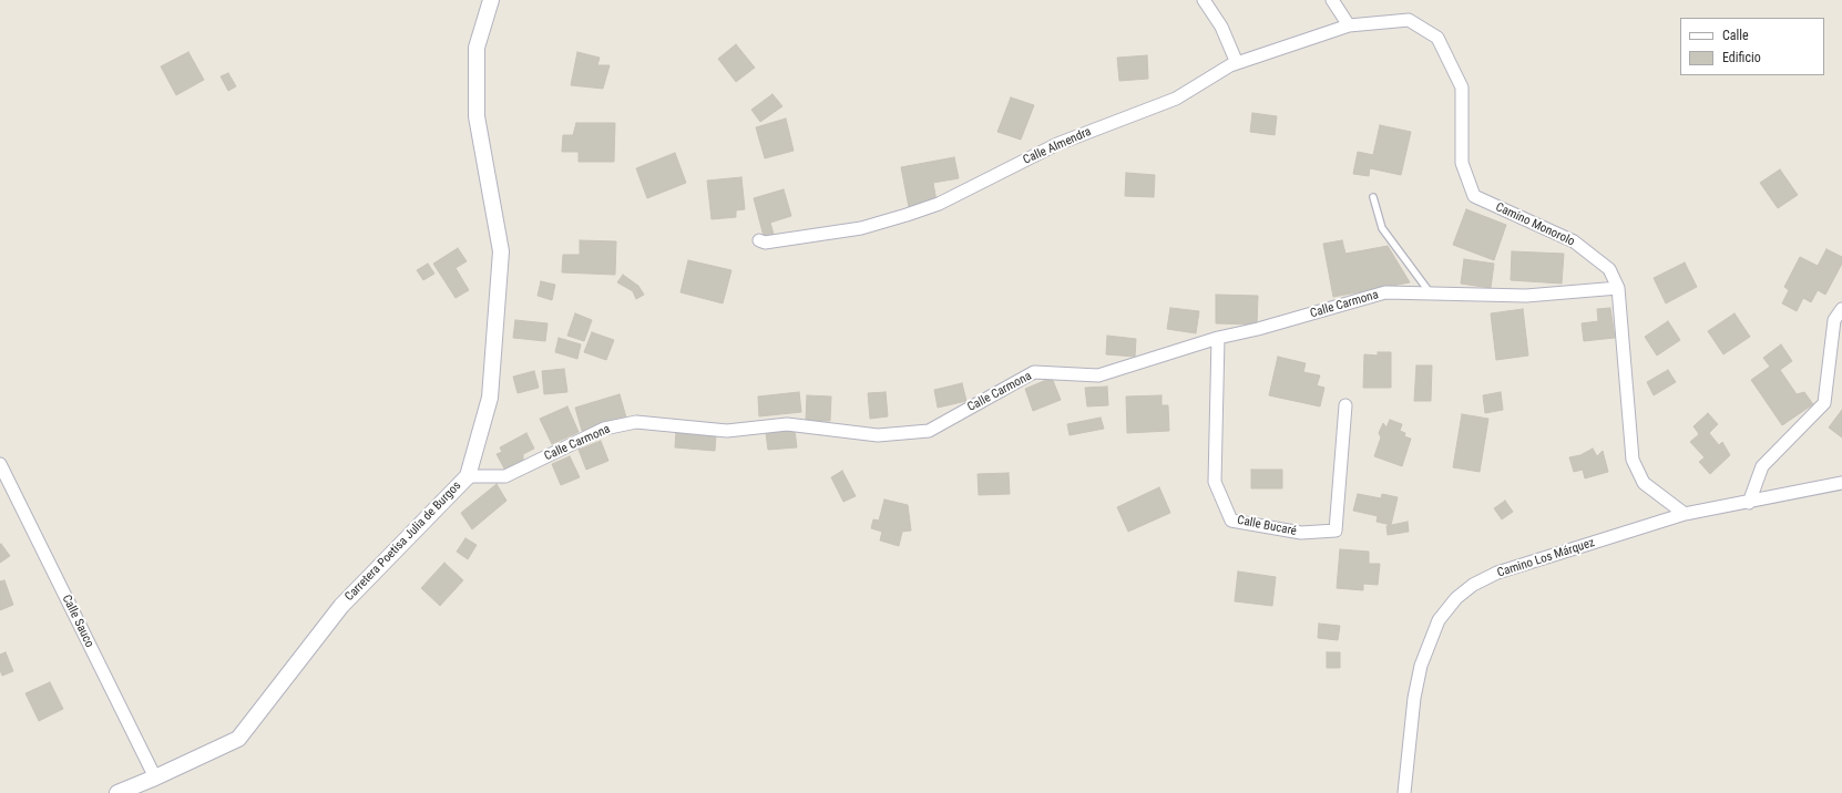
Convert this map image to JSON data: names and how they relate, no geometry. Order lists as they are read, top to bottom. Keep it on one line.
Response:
{"streets":{"street":["Calle Almendra","Camino Monorolo","Calle Carmona","Calle Bucaré","Carretera Poetisa Julia de Burgos","Camino Los Márquez","Calle Sauco"]},"crossings":[["Calle Almendra","Camino Monorolo"],["Camino Monorolo","Calle Carmona"],["Camino Monorolo","Camino Los Márquez"],["Calle Carmona","Calle Bucaré"],["Calle Carmona","Carretera Poetisa Julia de Burgos"],["Carretera Poetisa Julia de Burgos","Calle Sauco"]],"legend":["Calle","Edificio"]}
